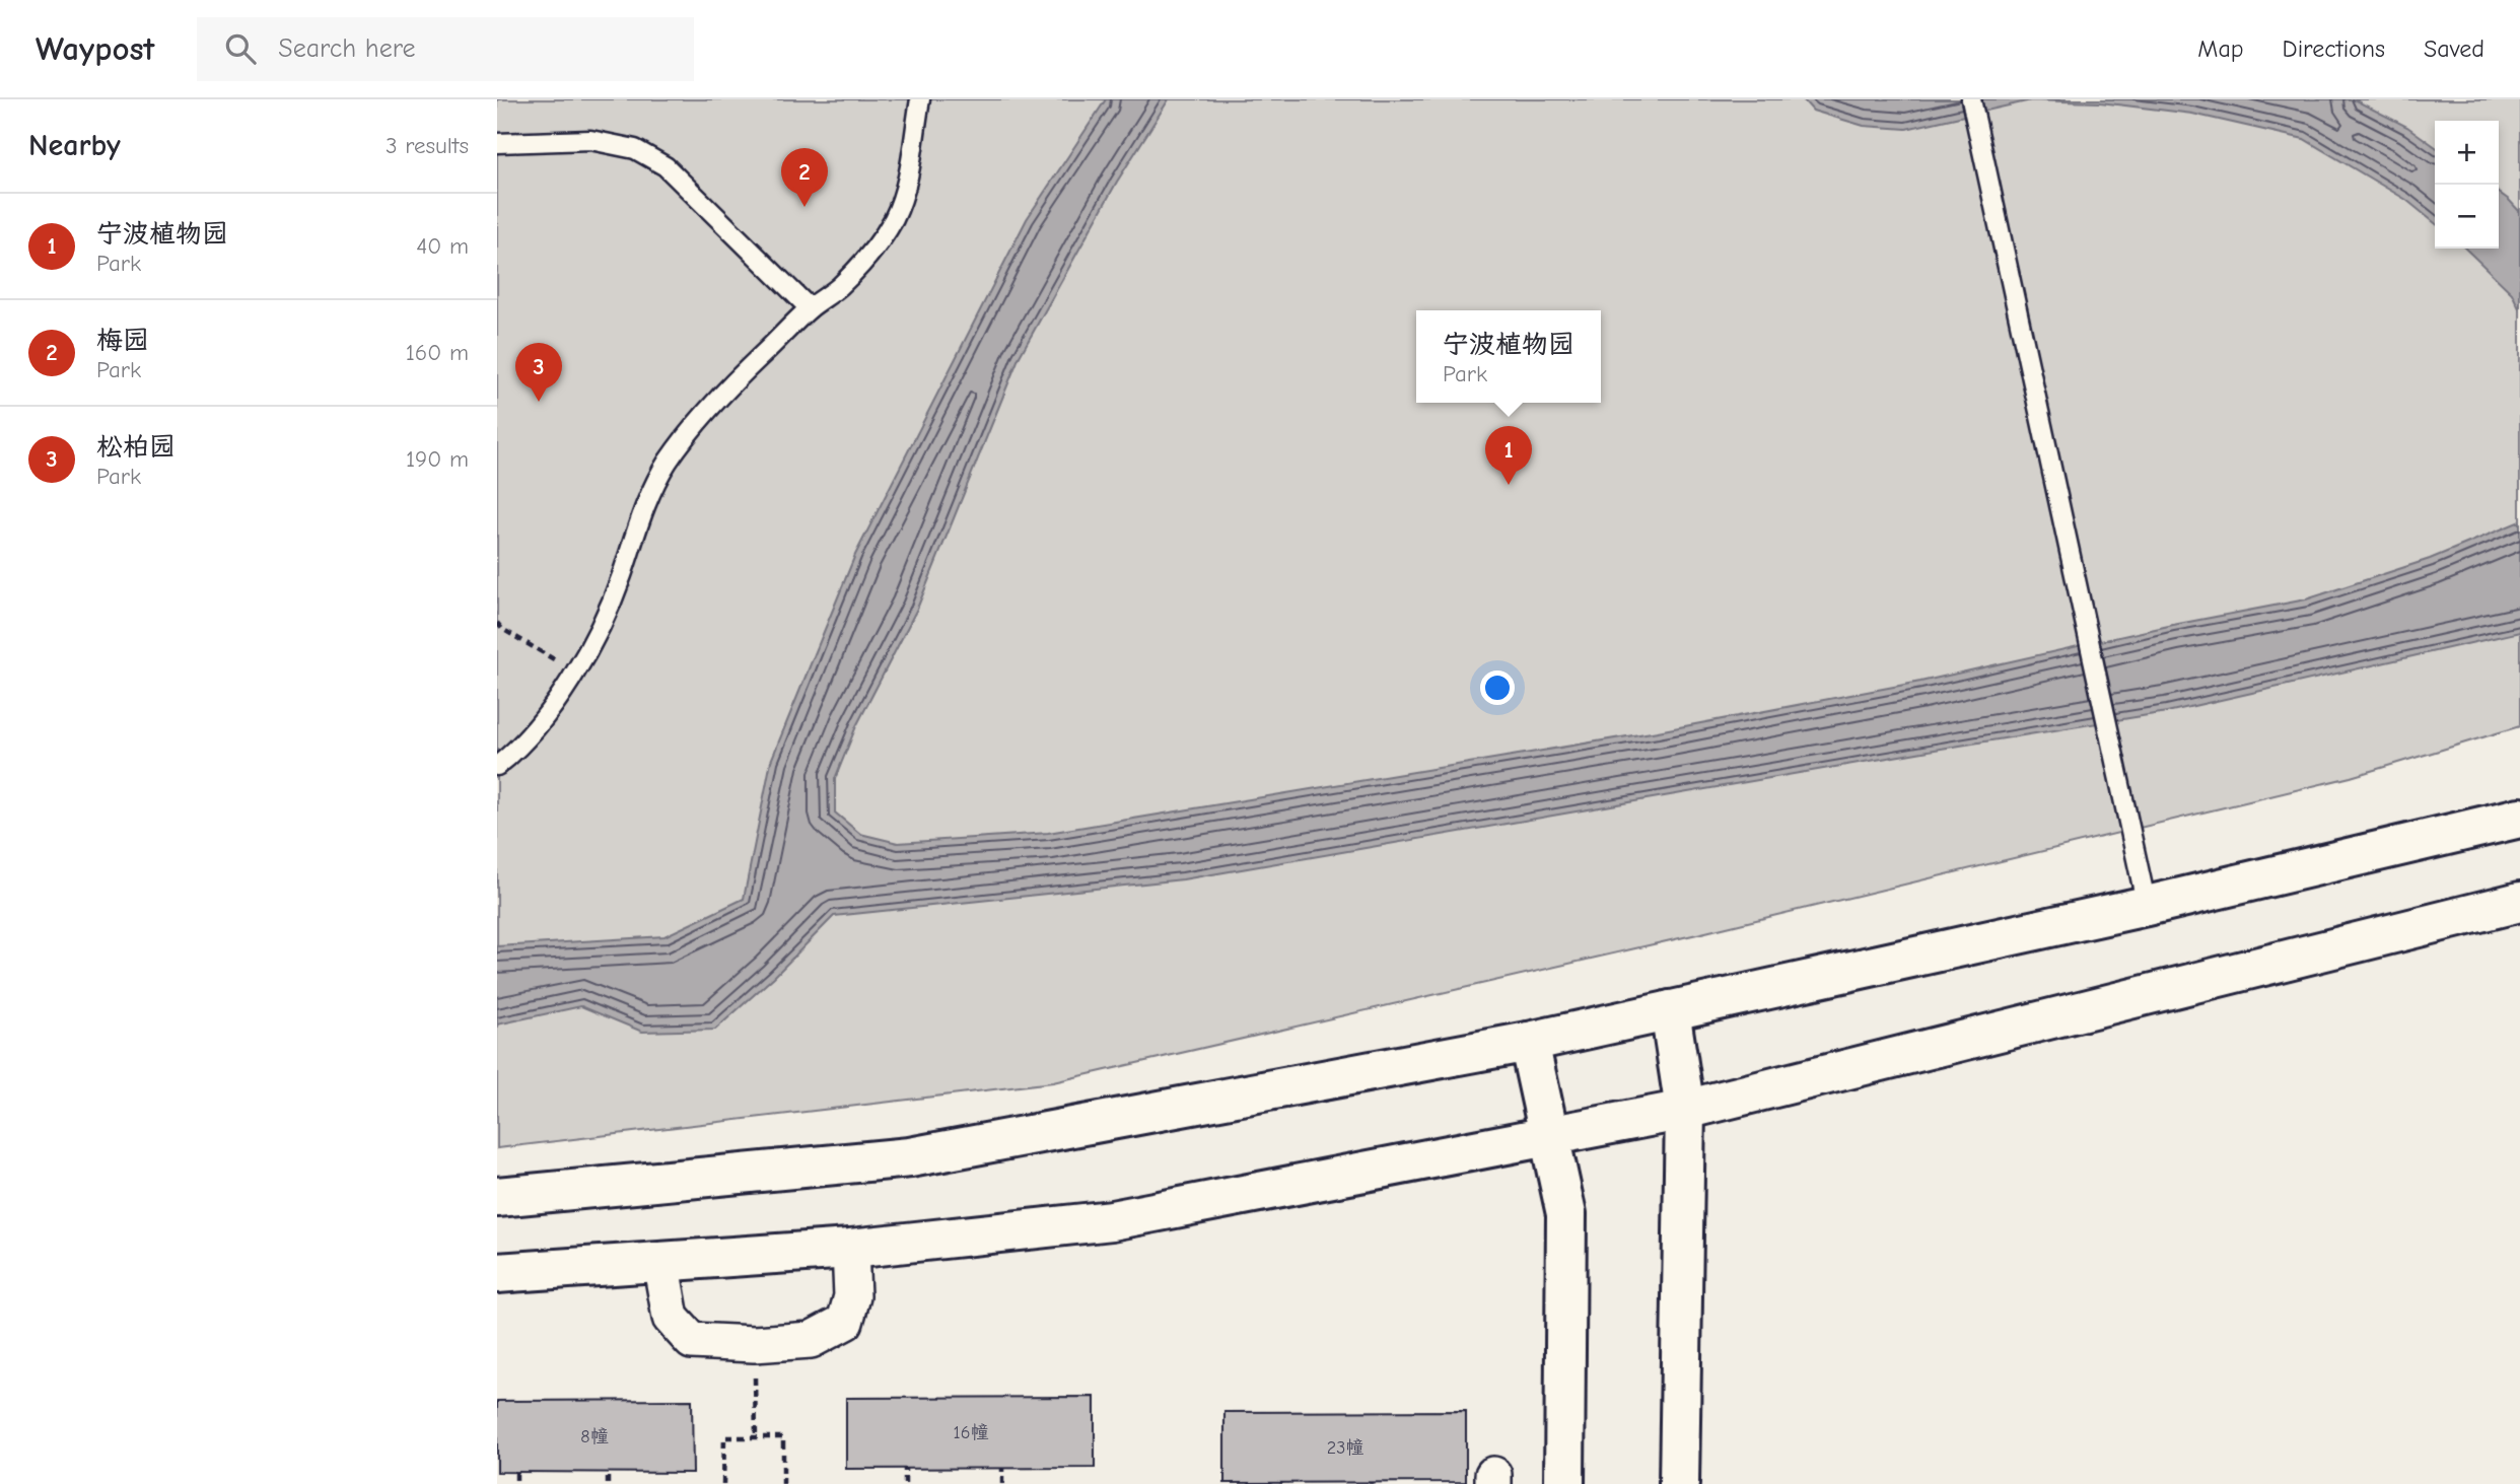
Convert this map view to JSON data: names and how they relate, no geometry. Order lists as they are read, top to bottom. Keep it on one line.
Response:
{"house_numbers":["16幢","8幢","23幢"],"page":{"header":"Waypost","search":"Search here","nav":["Map","Directions","Saved"],"heading":["Nearby","3 results"],"map_buttons":["+","−"],"pins":["2","3","1"],"list":[{"mark":"1","name":"宁波植物园","note":"Park","value":"40 m"},{"mark":"2","name":"梅园","note":"Park","value":"160 m"},{"mark":"3","name":"松柏园","note":"Park","value":"190 m"}],"popup":["宁波植物园","Park"]}}
